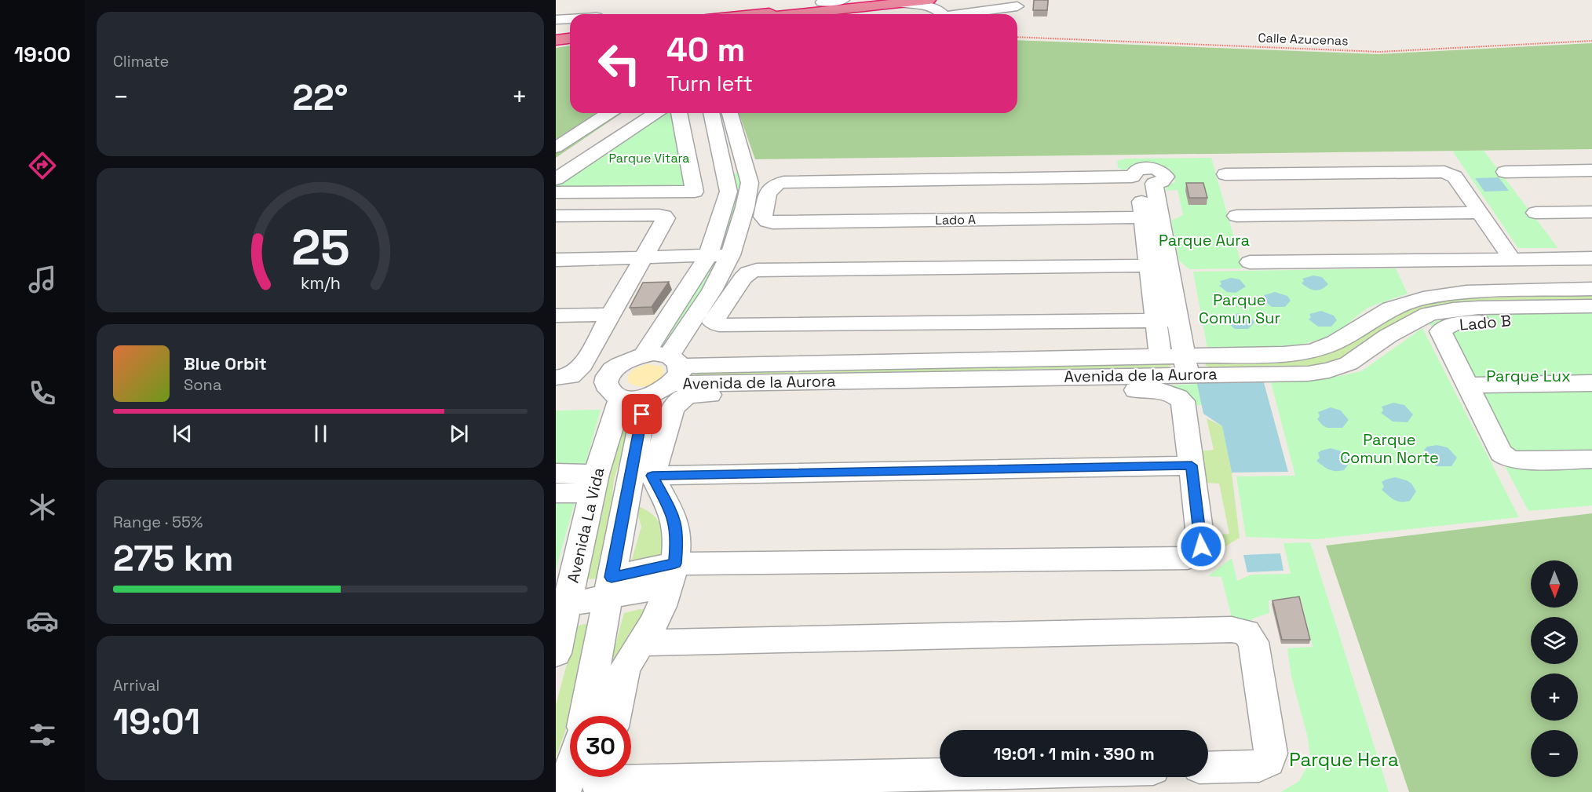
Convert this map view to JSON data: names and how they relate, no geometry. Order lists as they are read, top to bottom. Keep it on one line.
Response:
{"streets":{"street":["Lado A","Lado B","Avenida de la Aurora","Avenida La Vida"],"path":["Calle Azucenas"]},"parks":["Parque Vitara","Parque Aura","Parque Comun Sur","Parque Lux","Parque Comun Norte","Parque Hera"],"north":"bottom","page":{"tabs":"19:00","tile":["Climate",["Range · 55%","275 km"],["Arrival","19:01"]],"turn":["40 m","Turn left"],"heat":["−","22°","+"],"song":["Blue Orbit","Sona"],"map_buttons":["+","−"],"limit":"30","trip":"19:01 · 1 min · 390 m","gauge":["25","km/h"]}}
